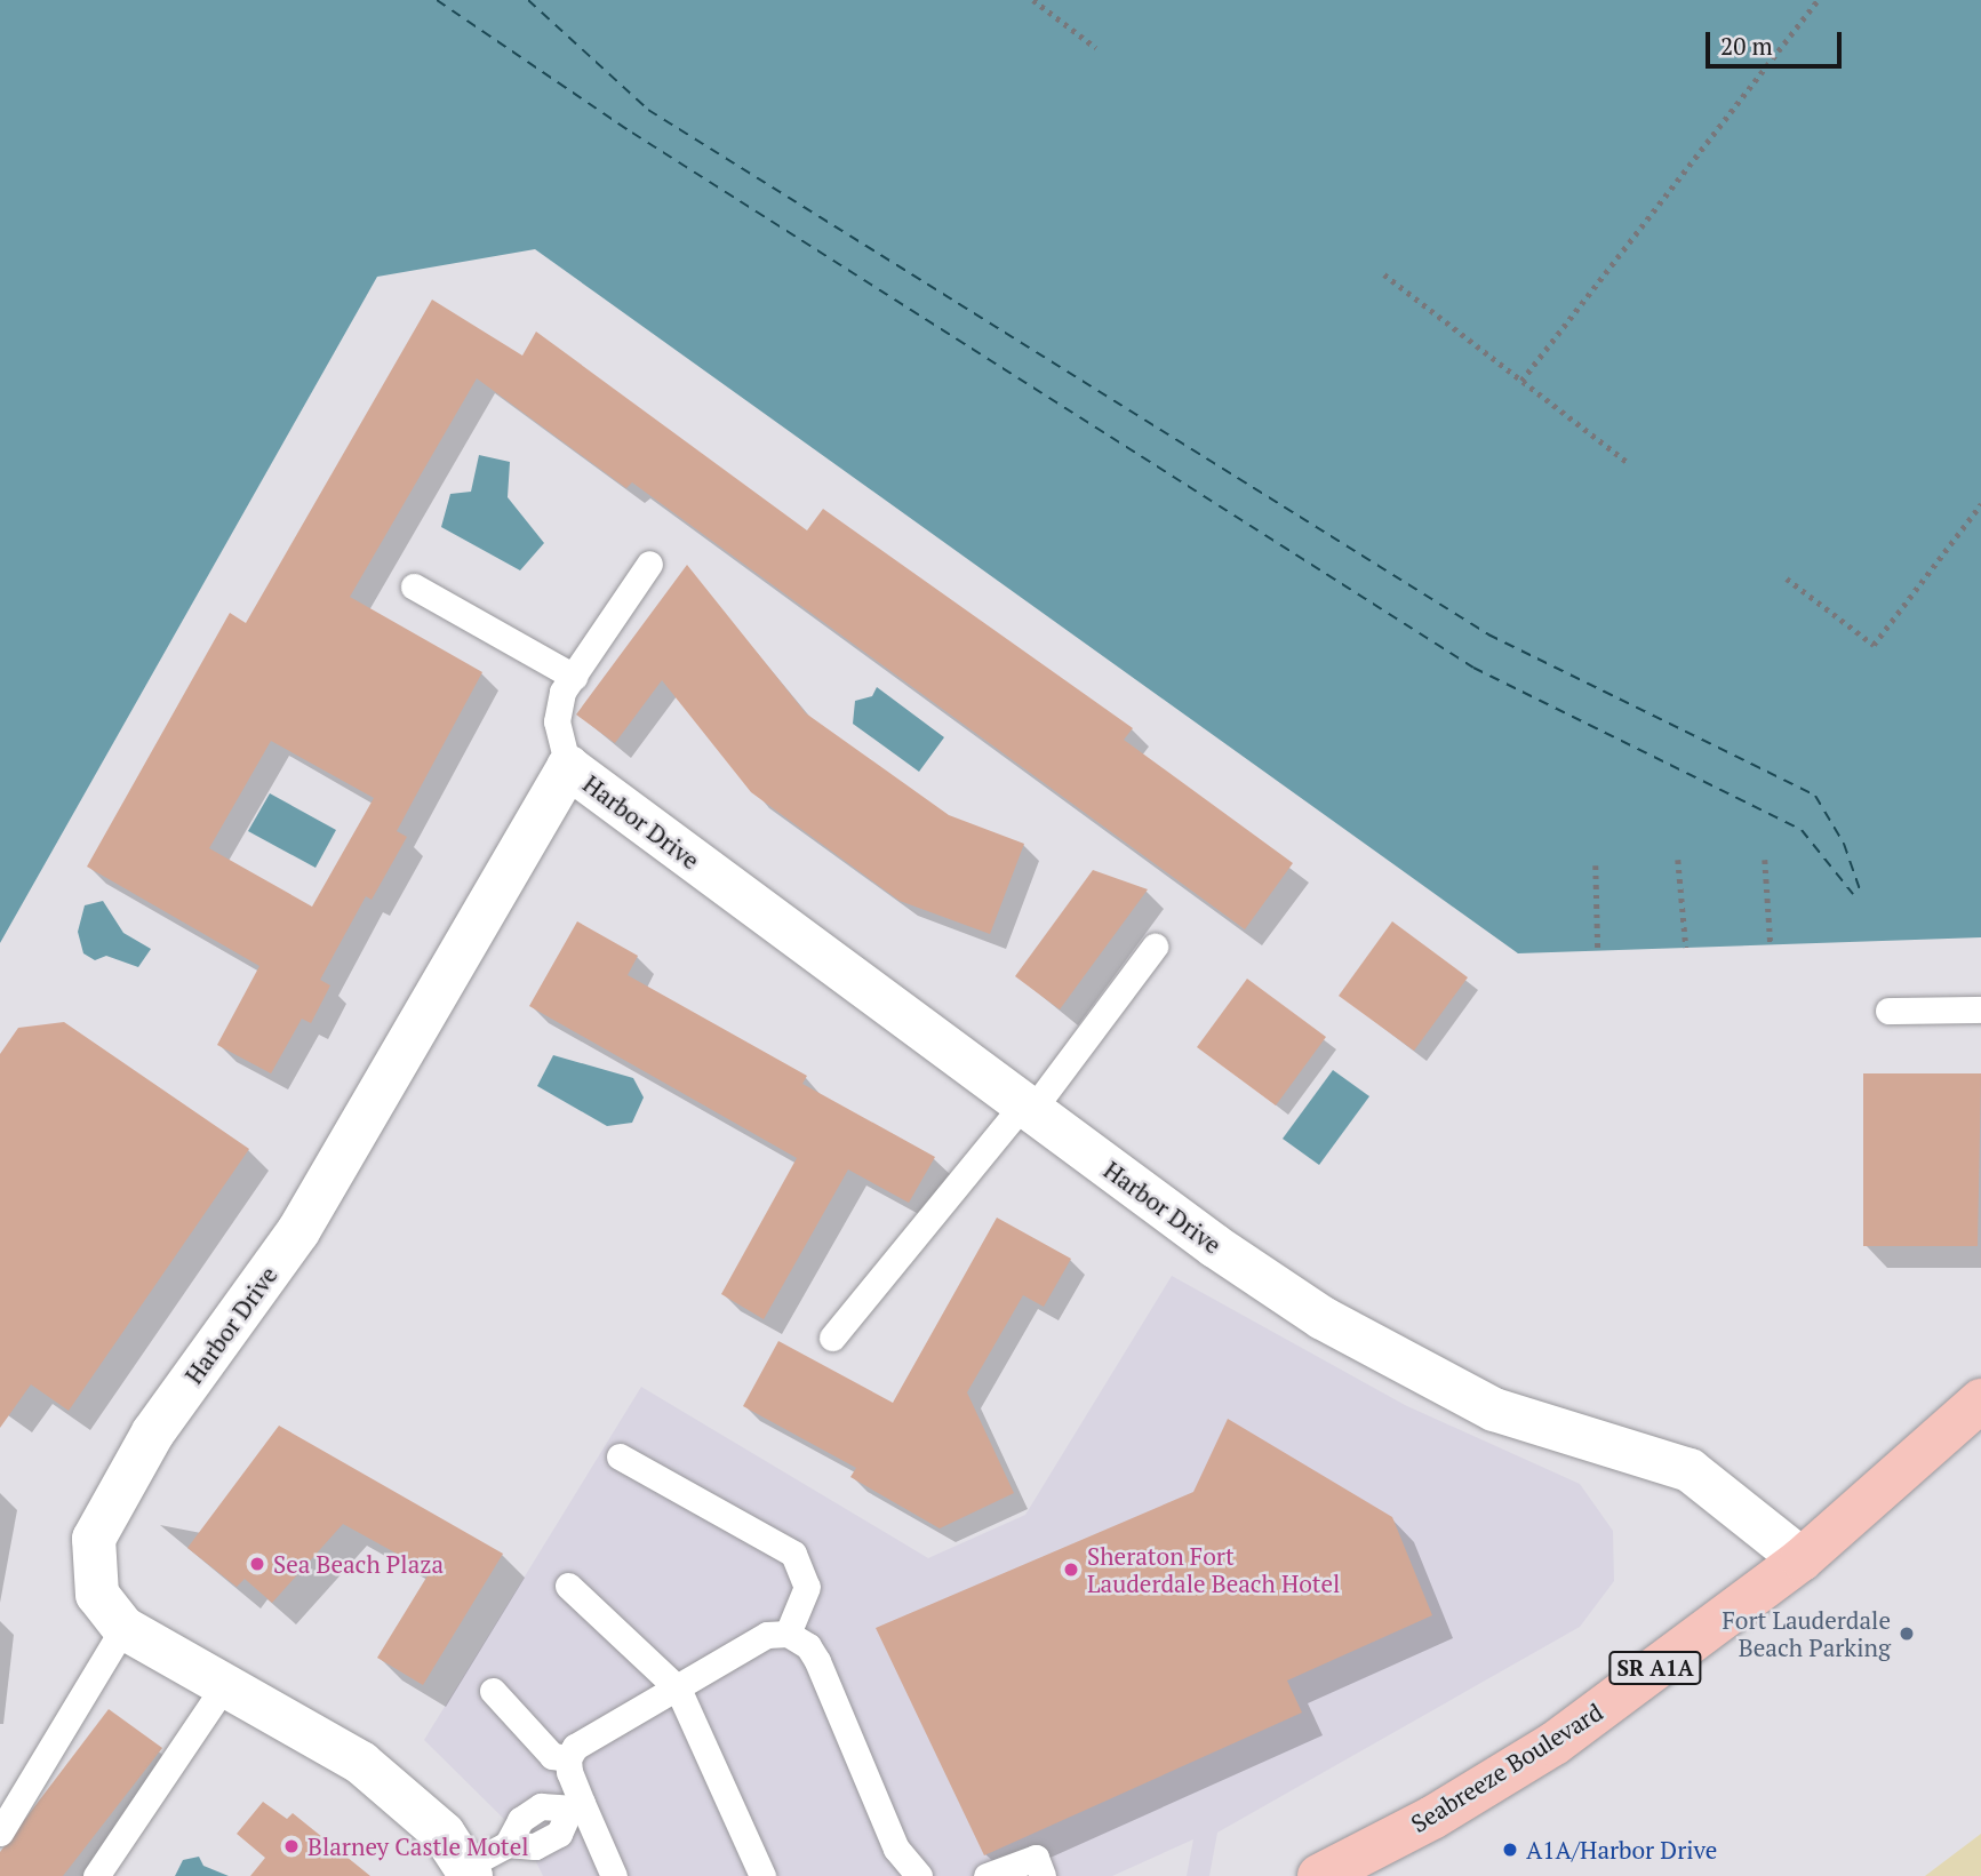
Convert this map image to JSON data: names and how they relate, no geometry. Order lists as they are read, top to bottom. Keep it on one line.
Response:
{"streets":{"main road":["SR A1A","Seabreeze Boulevard"],"street":["Harbor Drive"]},"crossings":[["Harbor Drive","Seabreeze Boulevard"]],"places":["Sea Beach Plaza","Sheraton Fort Lauderdale Beach Hotel","Fort Lauderdale Beach Parking","Blarney Castle Motel","A1A/Harbor Drive"],"scale_bar":"20 m"}
